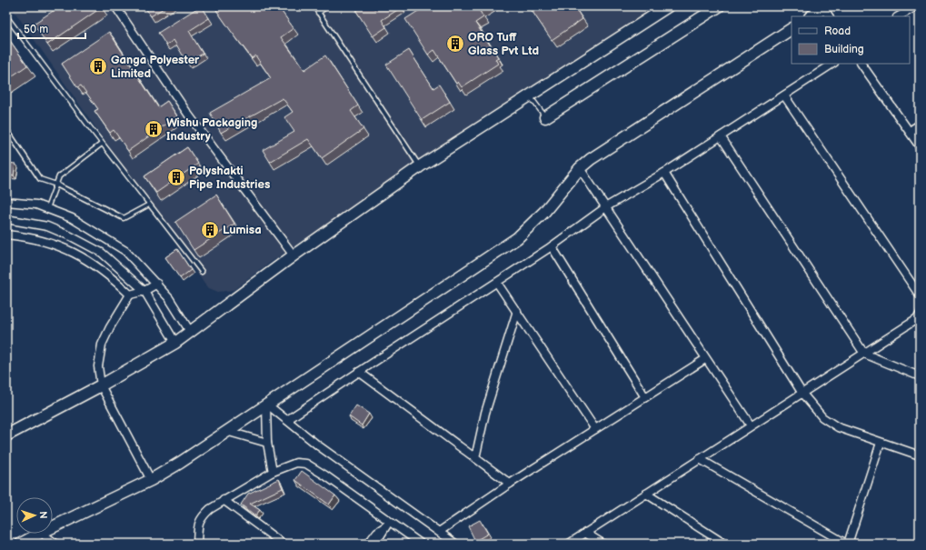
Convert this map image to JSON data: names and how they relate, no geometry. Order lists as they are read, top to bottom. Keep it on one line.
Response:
{"places":{"building":["ORO Tuff Glass Pvt Ltd","Ganga Polyester Limited","Wishu Packaging Industry","Polyshakti Pipe Industries","Lumisa"]},"legend":["Road","Building"],"scale_bar":"50 m","north":"right"}
